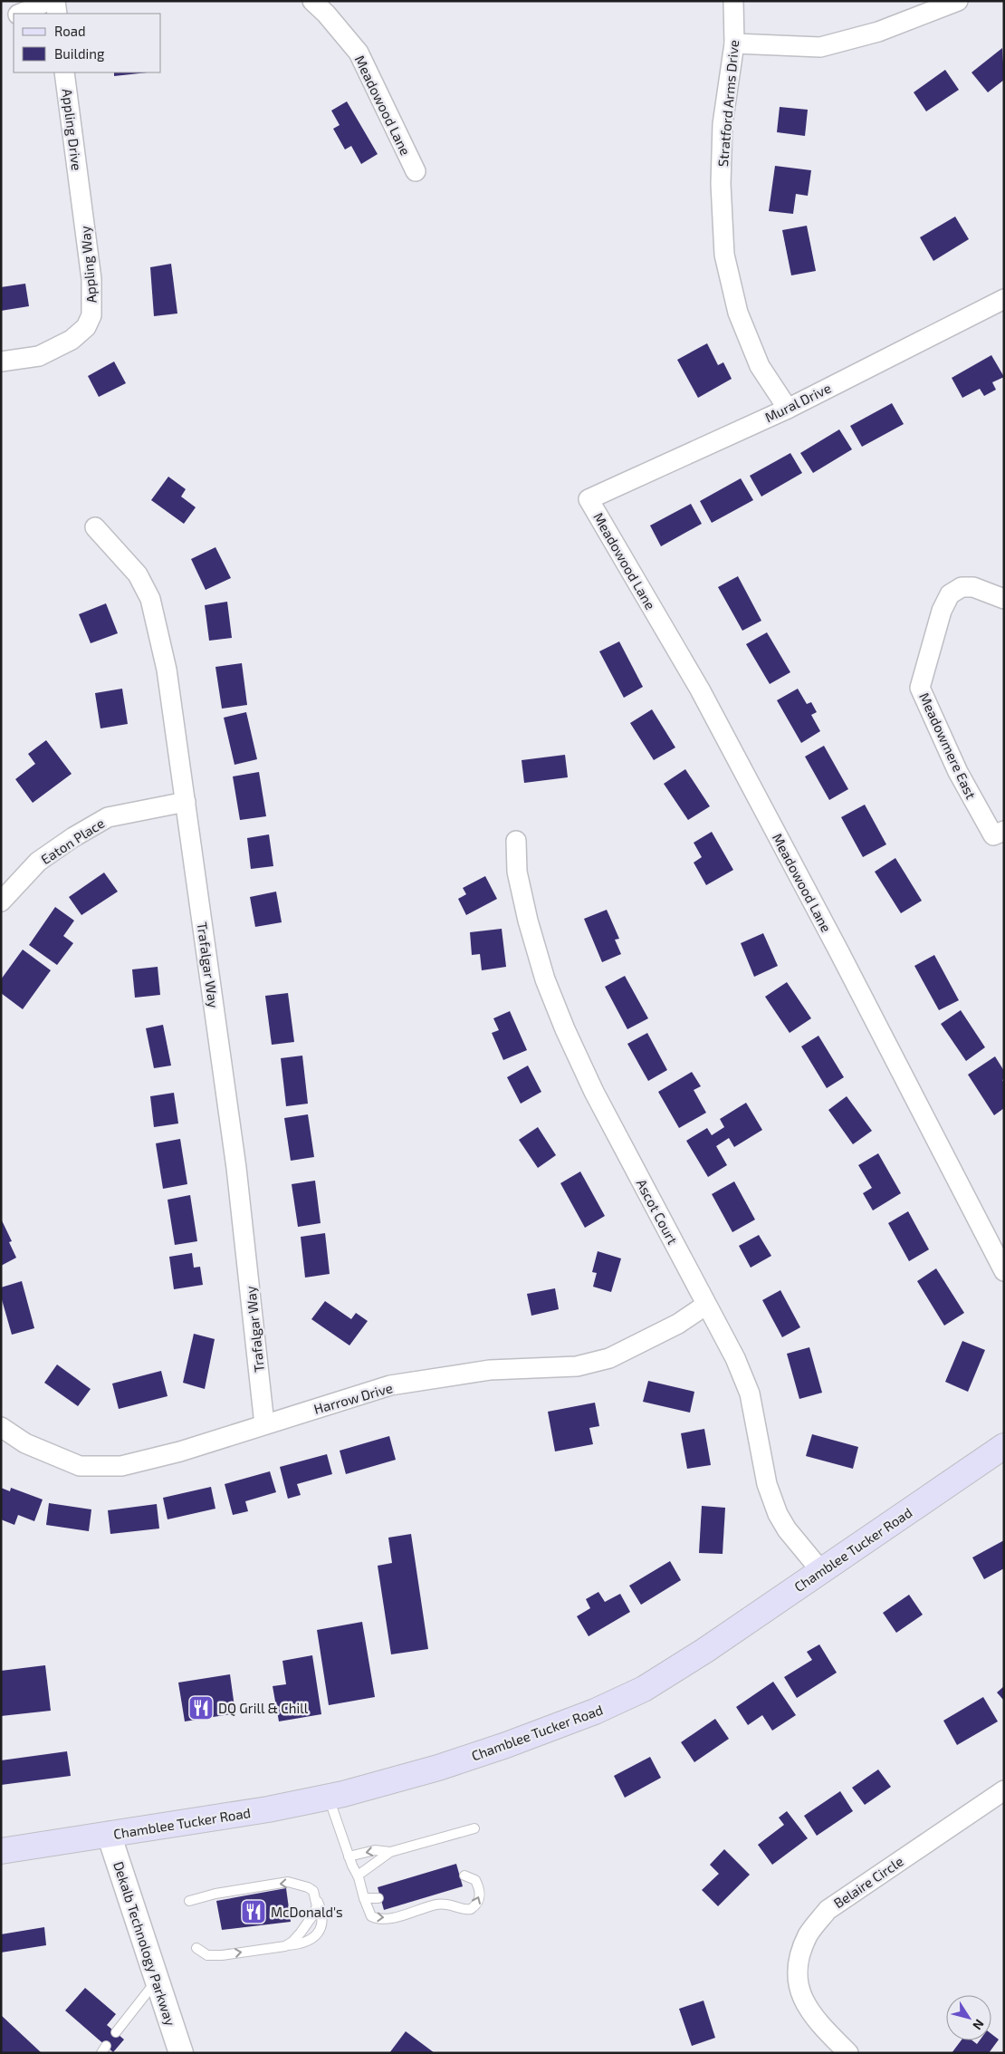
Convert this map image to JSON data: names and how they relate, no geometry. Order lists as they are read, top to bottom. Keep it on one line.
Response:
{"streets":{"main road":["Chamblee Tucker Road"],"street":["Stratford Arms Drive","Meadowood Lane","Appling Drive","Appling Way","Mural Drive","Meadowmere East","Eaton Place","Trafalgar Way","Ascot Court","Harrow Drive","Belaire Circle","Dekalb Technology Parkway"]},"crossings":[["Stratford Arms Drive","Mural Drive"],["Meadowood Lane","Mural Drive"],["Appling Drive","Appling Way"],["Eaton Place","Trafalgar Way"],["Trafalgar Way","Harrow Drive"],["Ascot Court","Harrow Drive"],["Ascot Court","Chamblee Tucker Road"],["Chamblee Tucker Road","Dekalb Technology Parkway"]],"places":{"restaurant":["DQ Grill & Chill","McDonald's"]},"legend":["Road","Building"],"north":"bottom right"}
